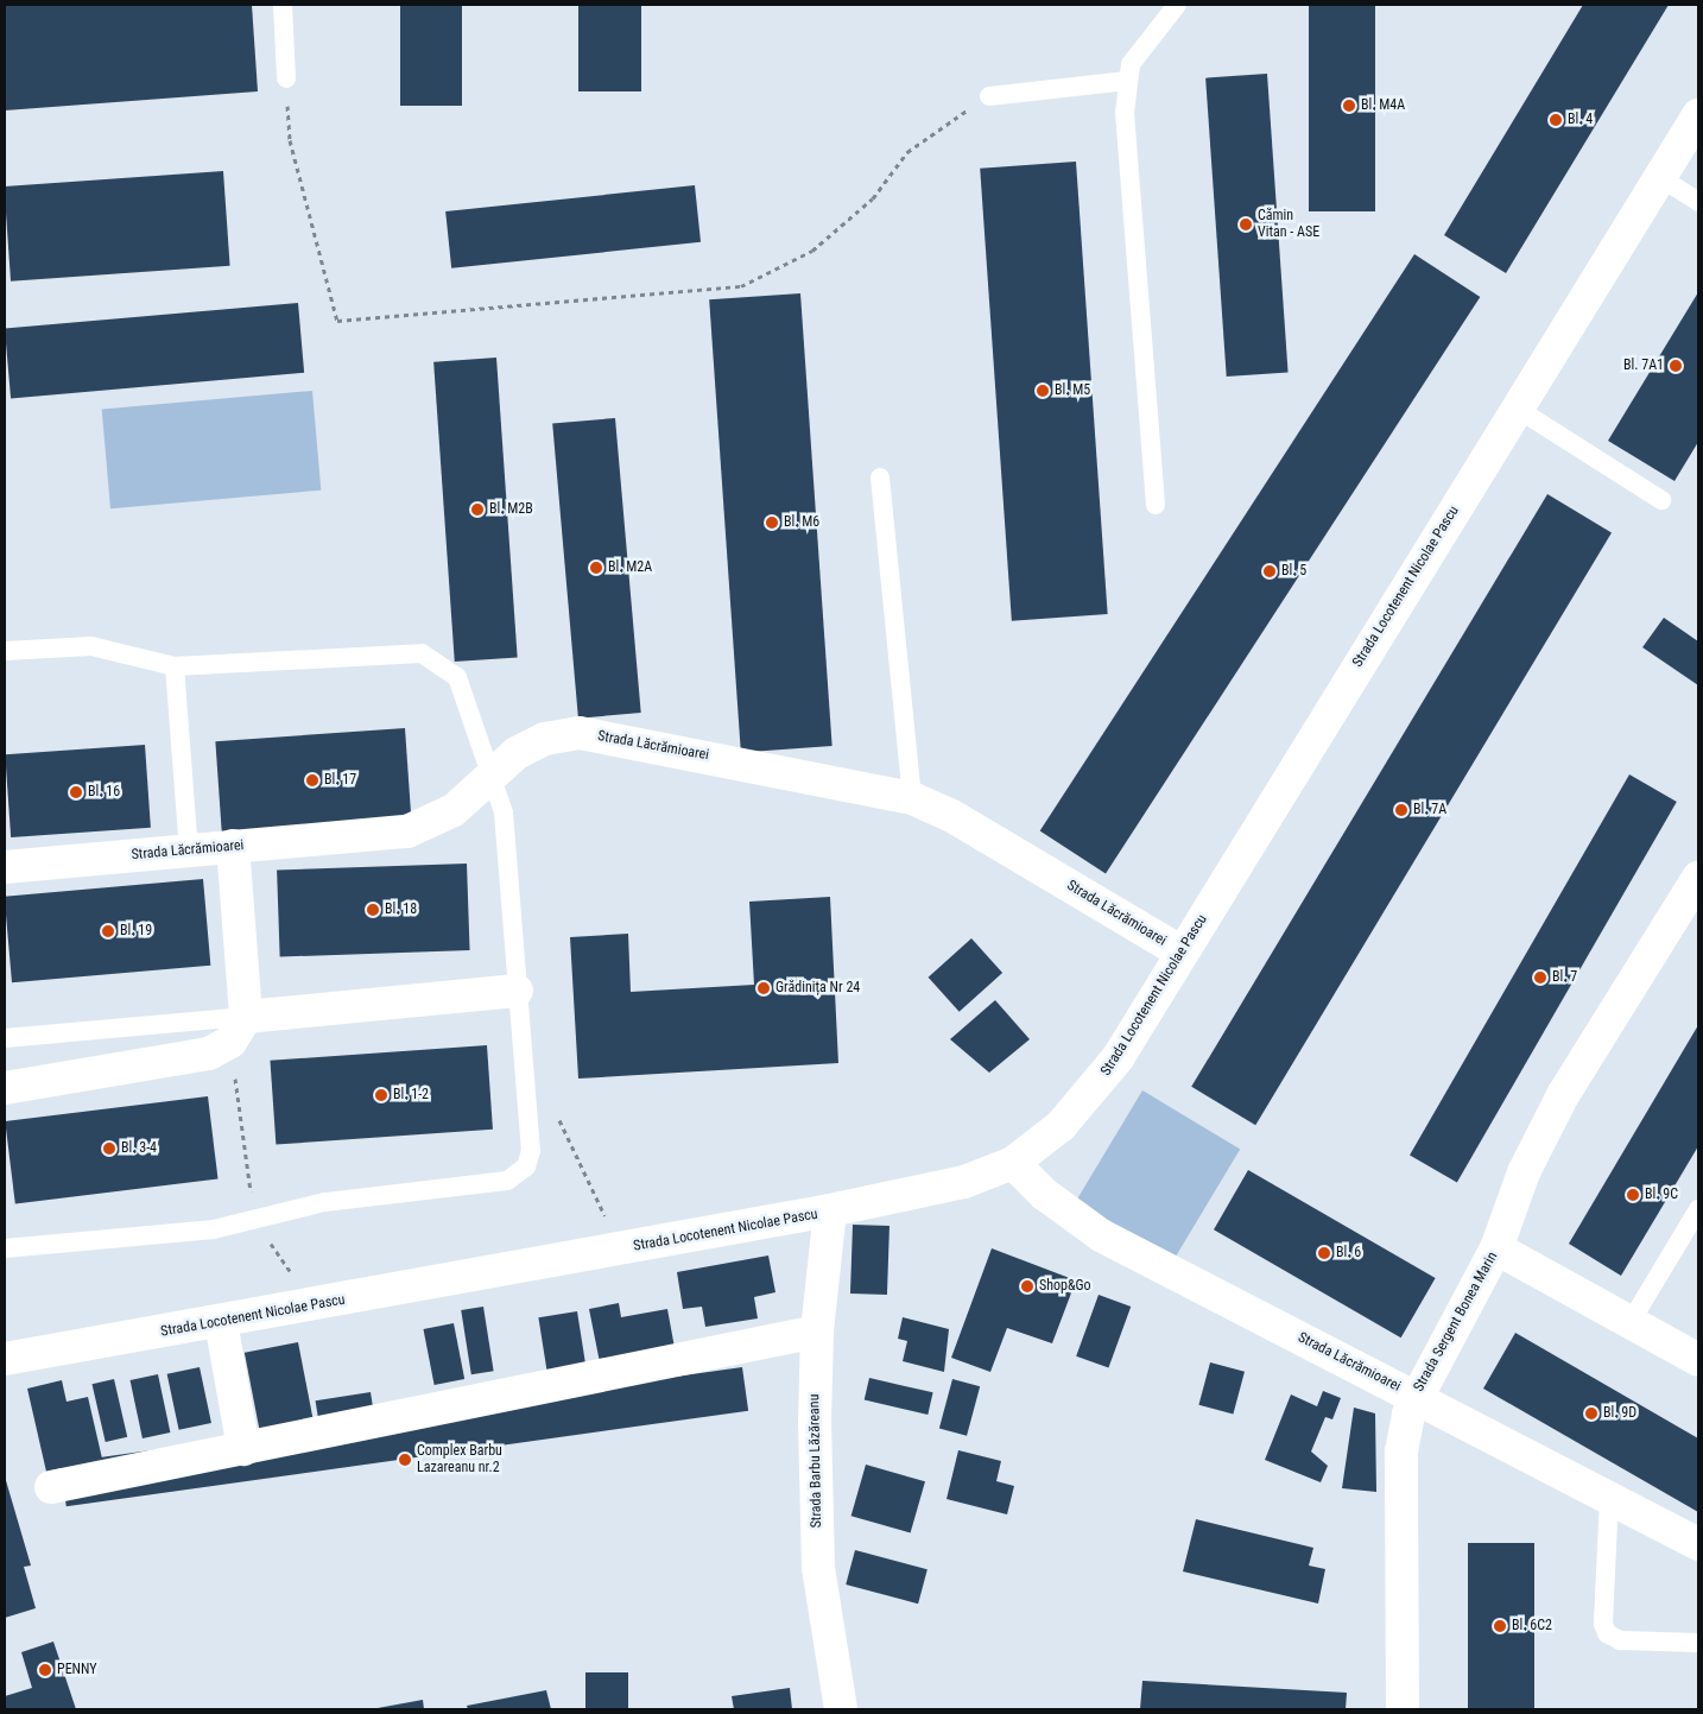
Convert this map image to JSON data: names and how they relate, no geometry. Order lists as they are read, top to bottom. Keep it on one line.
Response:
{"streets":{"street":["Strada Locotenent Nicolae Pascu","Strada Lăcrămioarei","Strada Sergent Bonea Marin","Strada Barbu Lăzăreanu"]},"crossings":[["Strada Locotenent Nicolae Pascu","Strada Lăcrămioarei"],["Strada Locotenent Nicolae Pascu","Strada Barbu Lăzăreanu"],["Strada Lăcrămioarei","Strada Sergent Bonea Marin"]],"places":["Bl. M4A","Bl. 4","Cămin Vitan - ASE","Bl. 7A1","Bl. M5","Bl. M2B","Bl. M6","Bl. M2A","Bl. 5","Bl. 17","Bl. 16","Bl. 7A","Bl. 18","Bl. 19","Bl. 7","Grădinița Nr 24","Bl. 1-2","Bl. 3-4","Bl. 9C","Bl. 6","Shop&Go","Bl. 9D","Complex Barbu Lazareanu nr.2","Bl. 6C2","PENNY"]}
